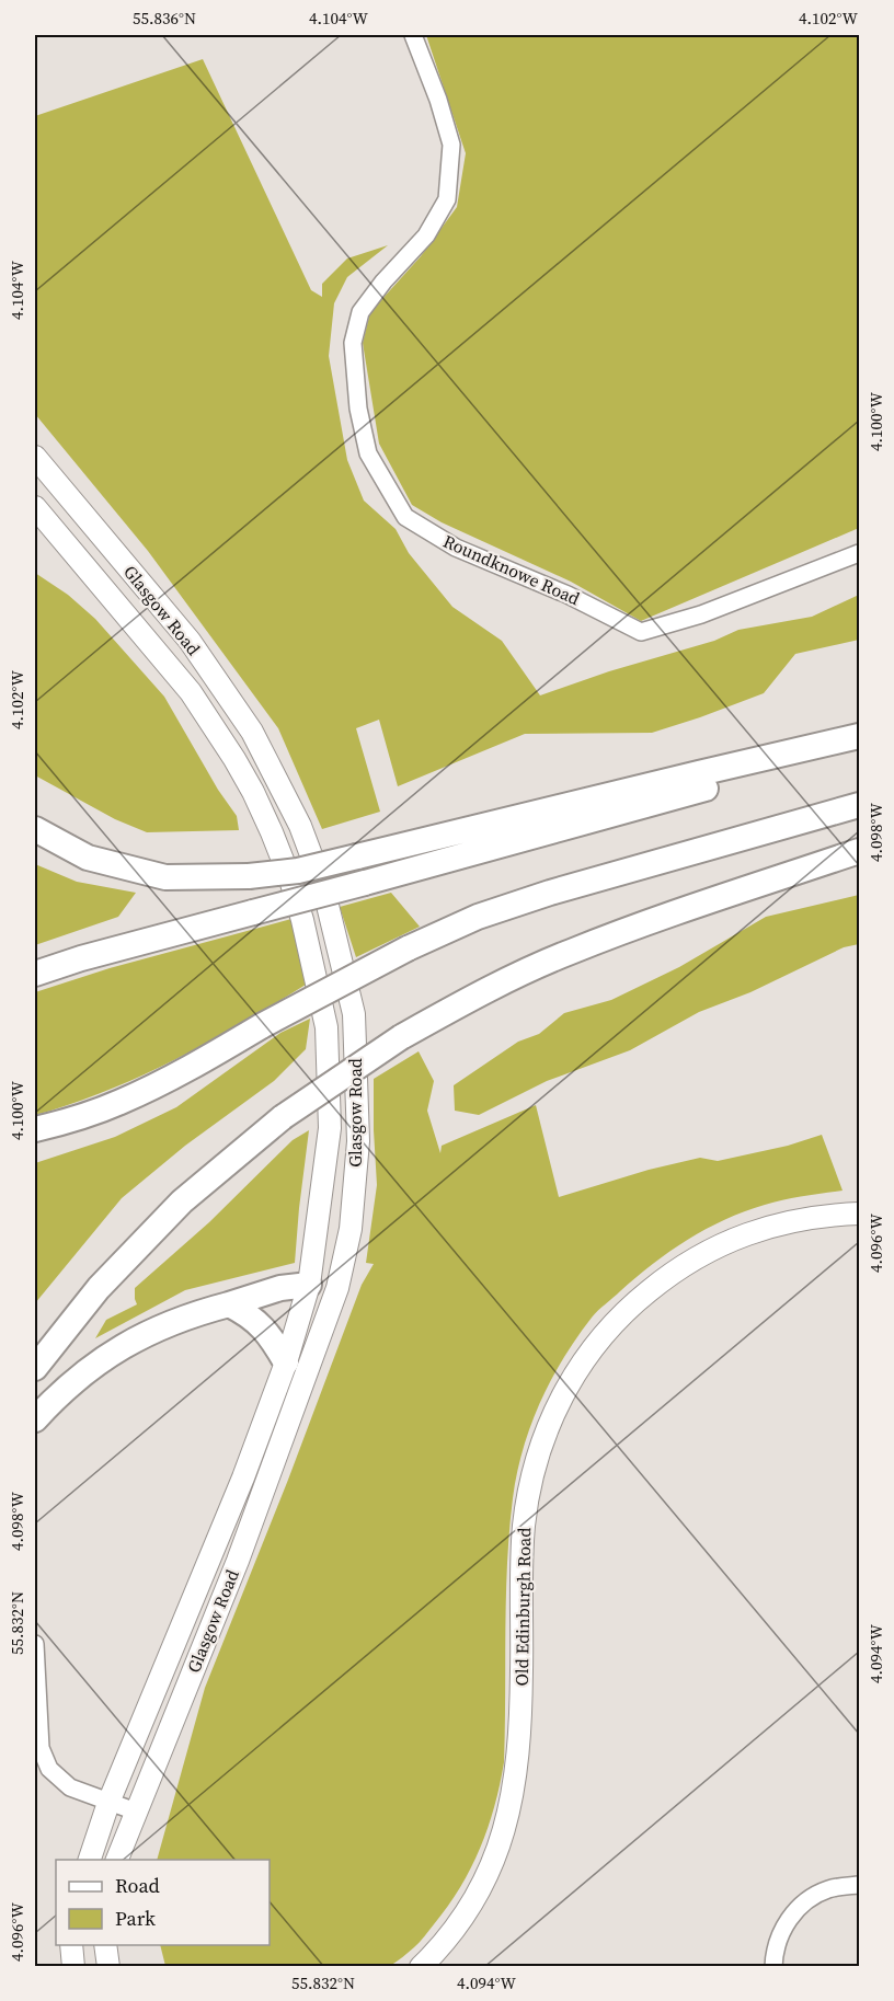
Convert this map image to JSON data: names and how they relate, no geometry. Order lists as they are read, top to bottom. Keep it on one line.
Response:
{"streets":{"main road":["Glasgow Road","Old Edinburgh Road"],"street":["Roundknowe Road"]},"legend":["Road","Park"],"coordinates":["55.836°N","4.104°W","4.102°W","4.100°W","4.098°W","4.096°W","55.832°N","4.094°W"]}
